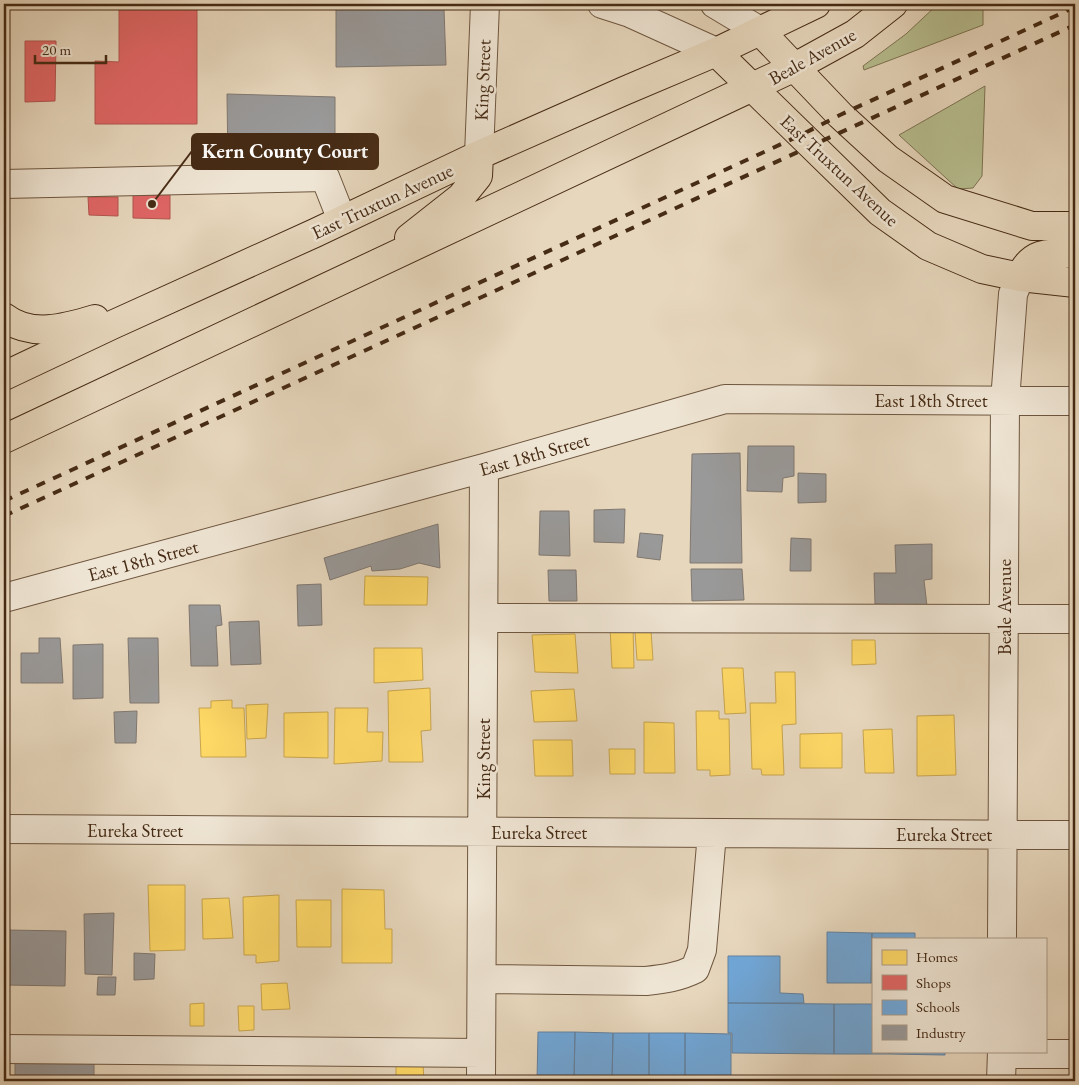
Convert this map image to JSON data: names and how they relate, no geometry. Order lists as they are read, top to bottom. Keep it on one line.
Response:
{"streets":{"main road":["Beale Avenue","East Truxtun Avenue"],"street":["King Street","East 18th Street","Eureka Street"]},"crossings":[["Beale Avenue","East Truxtun Avenue"],["Beale Avenue","East 18th Street"],["Beale Avenue","Eureka Street"],["King Street","East Truxtun Avenue"],["King Street","East 18th Street"],["King Street","Eureka Street"]],"places":["Kern County Court"],"legend":["Homes","Shops","Schools","Industry"],"scale_bar":"20 m"}
